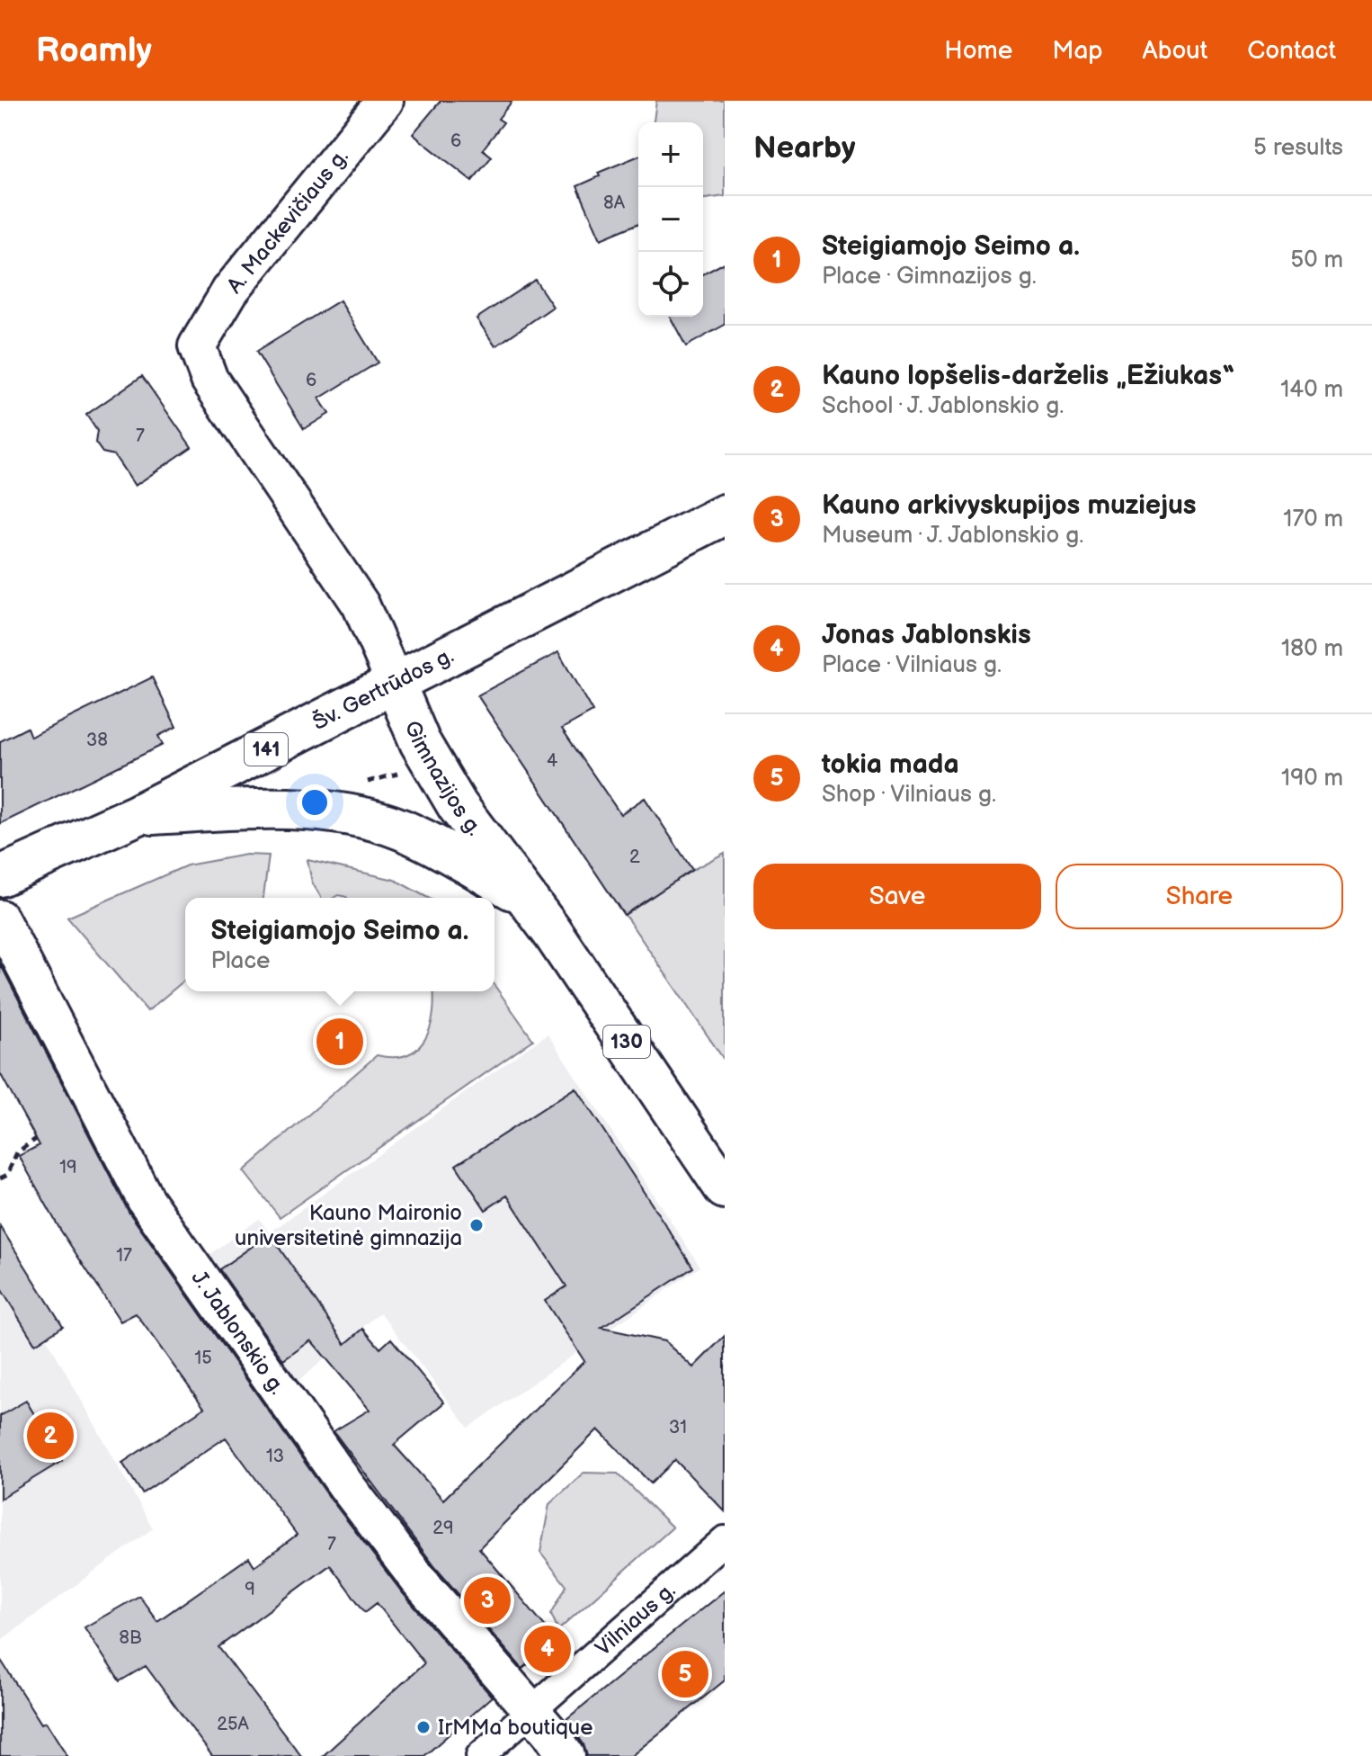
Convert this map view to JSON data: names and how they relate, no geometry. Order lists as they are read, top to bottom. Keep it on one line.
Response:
{"streets":{"main road":["Šv. Gertrūdos g.","141","Gimnazijos g.","130"],"street":["A. Mackevičiaus g.","J. Jablonskio g.","Vilniaus g."]},"crossings":[["A. Mackevičiaus g.","Gimnazijos g."],["Šv. Gertrūdos g.","Gimnazijos g."],["J. Jablonskio g.","Vilniaus g."]],"places":["Kauno Maironio universitetinė gimnazija","IrMMa boutique"],"house_numbers":["6","8A","6","7","38","4","2","19","17","15","31","13","29","7","9","8B","25A"],"page":{"header":"Roamly","nav":["Home","Map","About","Contact"],"heading":["Nearby","5 results"],"map_buttons":["+","−"],"list":[{"mark":"1","name":"Steigiamojo Seimo a.","note":"Place · Gimnazijos g.","value":"50 m"},{"mark":"2","name":"Kauno lopšelis-darželis „Ežiukas“","note":"School · J. Jablonskio g.","value":"140 m"},{"mark":"3","name":"Kauno arkivyskupijos muziejus","note":"Museum · J. Jablonskio g.","value":"170 m"},{"mark":"4","name":"Jonas Jablonskis","note":"Place · Vilniaus g.","value":"180 m"},{"mark":"5","name":"tokia mada","note":"Shop · Vilniaus g.","value":"190 m"}],"buttons":["Save","Share"],"popup":["Steigiamojo Seimo a.","Place"],"pins":["1","2","3","4","5"]}}
